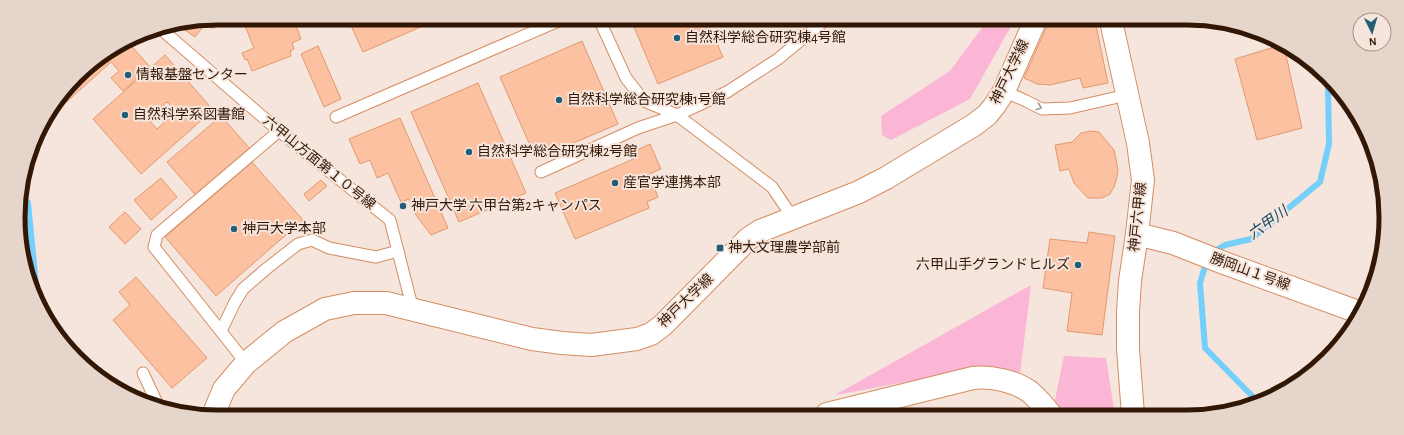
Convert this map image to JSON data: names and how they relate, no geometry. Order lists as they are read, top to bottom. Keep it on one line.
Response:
{"streets":{"street":["神戸大学線","神戸六甲線","勝岡山１号線"],"lane":["六甲山方面第１０号線"]},"crossings":[["神戸大学線","六甲山方面第１０号線"],["神戸六甲線","勝岡山１号線"]],"water":["六甲川"],"places":{"other":["自然科学総合研究棟4号館","情報基盤センター","自然科学総合研究棟1号館","自然科学系図書館","自然科学総合研究棟2号館","産官学連携本部","神戸大学 六甲台第2キャンパス","神戸大学本部","六甲山手グランドヒルズ"],"transit":["神大文理農学部前"]},"north":"bottom"}
